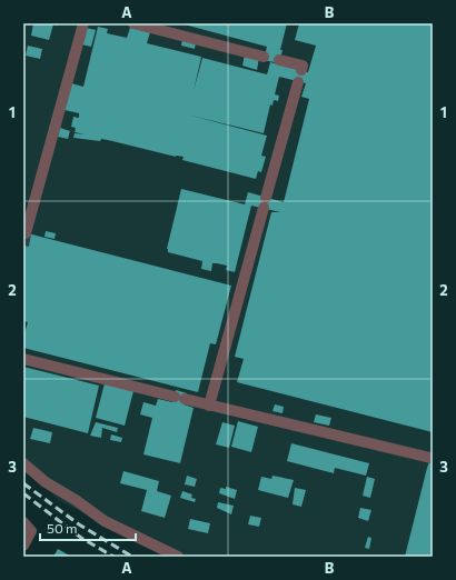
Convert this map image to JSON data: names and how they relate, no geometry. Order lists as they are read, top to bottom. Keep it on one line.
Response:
{"scale_bar":"50 m","grid":{"columns":["A","B"],"rows":["1","2","3"]}}
